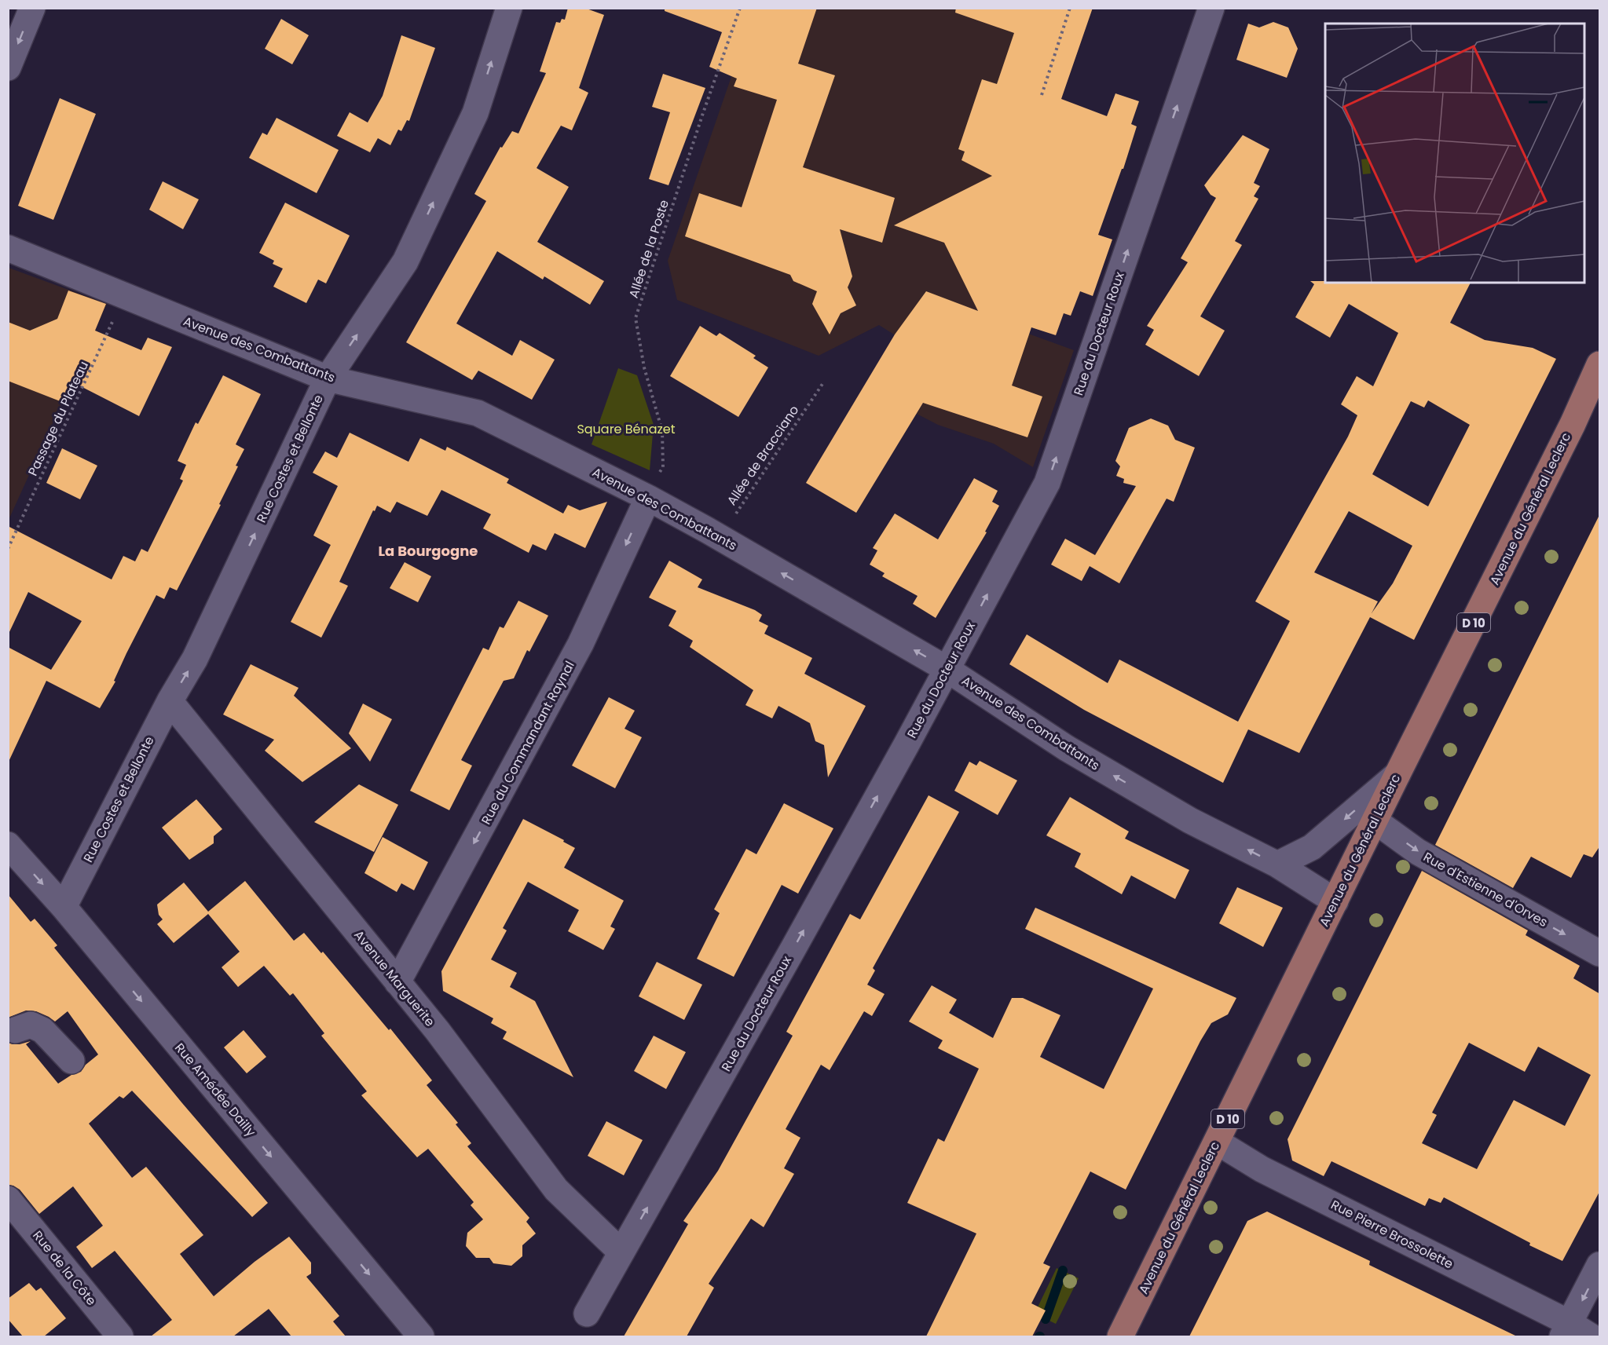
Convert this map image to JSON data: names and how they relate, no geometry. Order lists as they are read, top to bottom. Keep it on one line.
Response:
{"streets":{"main road":["Avenue du Général Leclerc","D 10"],"street":["Rue du Docteur Roux","Avenue des Combattants","Rue Costes et Bellonte","Rue du Commandant Raynal","Rue d'Estienne d'Orves","Avenue Marguerite","Rue Amédée Dailly","Rue Pierre Brossolette","Rue de la Côte"],"path":["Allée de la Poste","Passage du Plateau","Allée de Bracciano"]},"crossings":[["Allée de la Poste","Avenue des Combattants"],["Allée de la Poste","Rue du Commandant Raynal"],["Rue du Docteur Roux","Avenue des Combattants"],["Rue du Docteur Roux","Avenue Marguerite"],["Avenue des Combattants","Passage du Plateau"],["Avenue des Combattants","Allée de Bracciano"],["Avenue des Combattants","Rue Costes et Bellonte"],["Avenue des Combattants","Avenue du Général Leclerc"],["Avenue des Combattants","Rue du Commandant Raynal"],["Rue Costes et Bellonte","Avenue Marguerite"],["Rue Costes et Bellonte","Rue Amédée Dailly"],["Avenue du Général Leclerc","Rue d'Estienne d'Orves"],["Avenue du Général Leclerc","Rue Pierre Brossolette"],["Rue du Commandant Raynal","Avenue Marguerite"]],"one_way":["Rue du Docteur Roux","Avenue des Combattants","Rue Costes et Bellonte","Rue du Commandant Raynal","Rue d'Estienne d'Orves","Rue Amédée Dailly"],"districts":["La Bourgogne"],"parks":["Square Bénazet"]}
